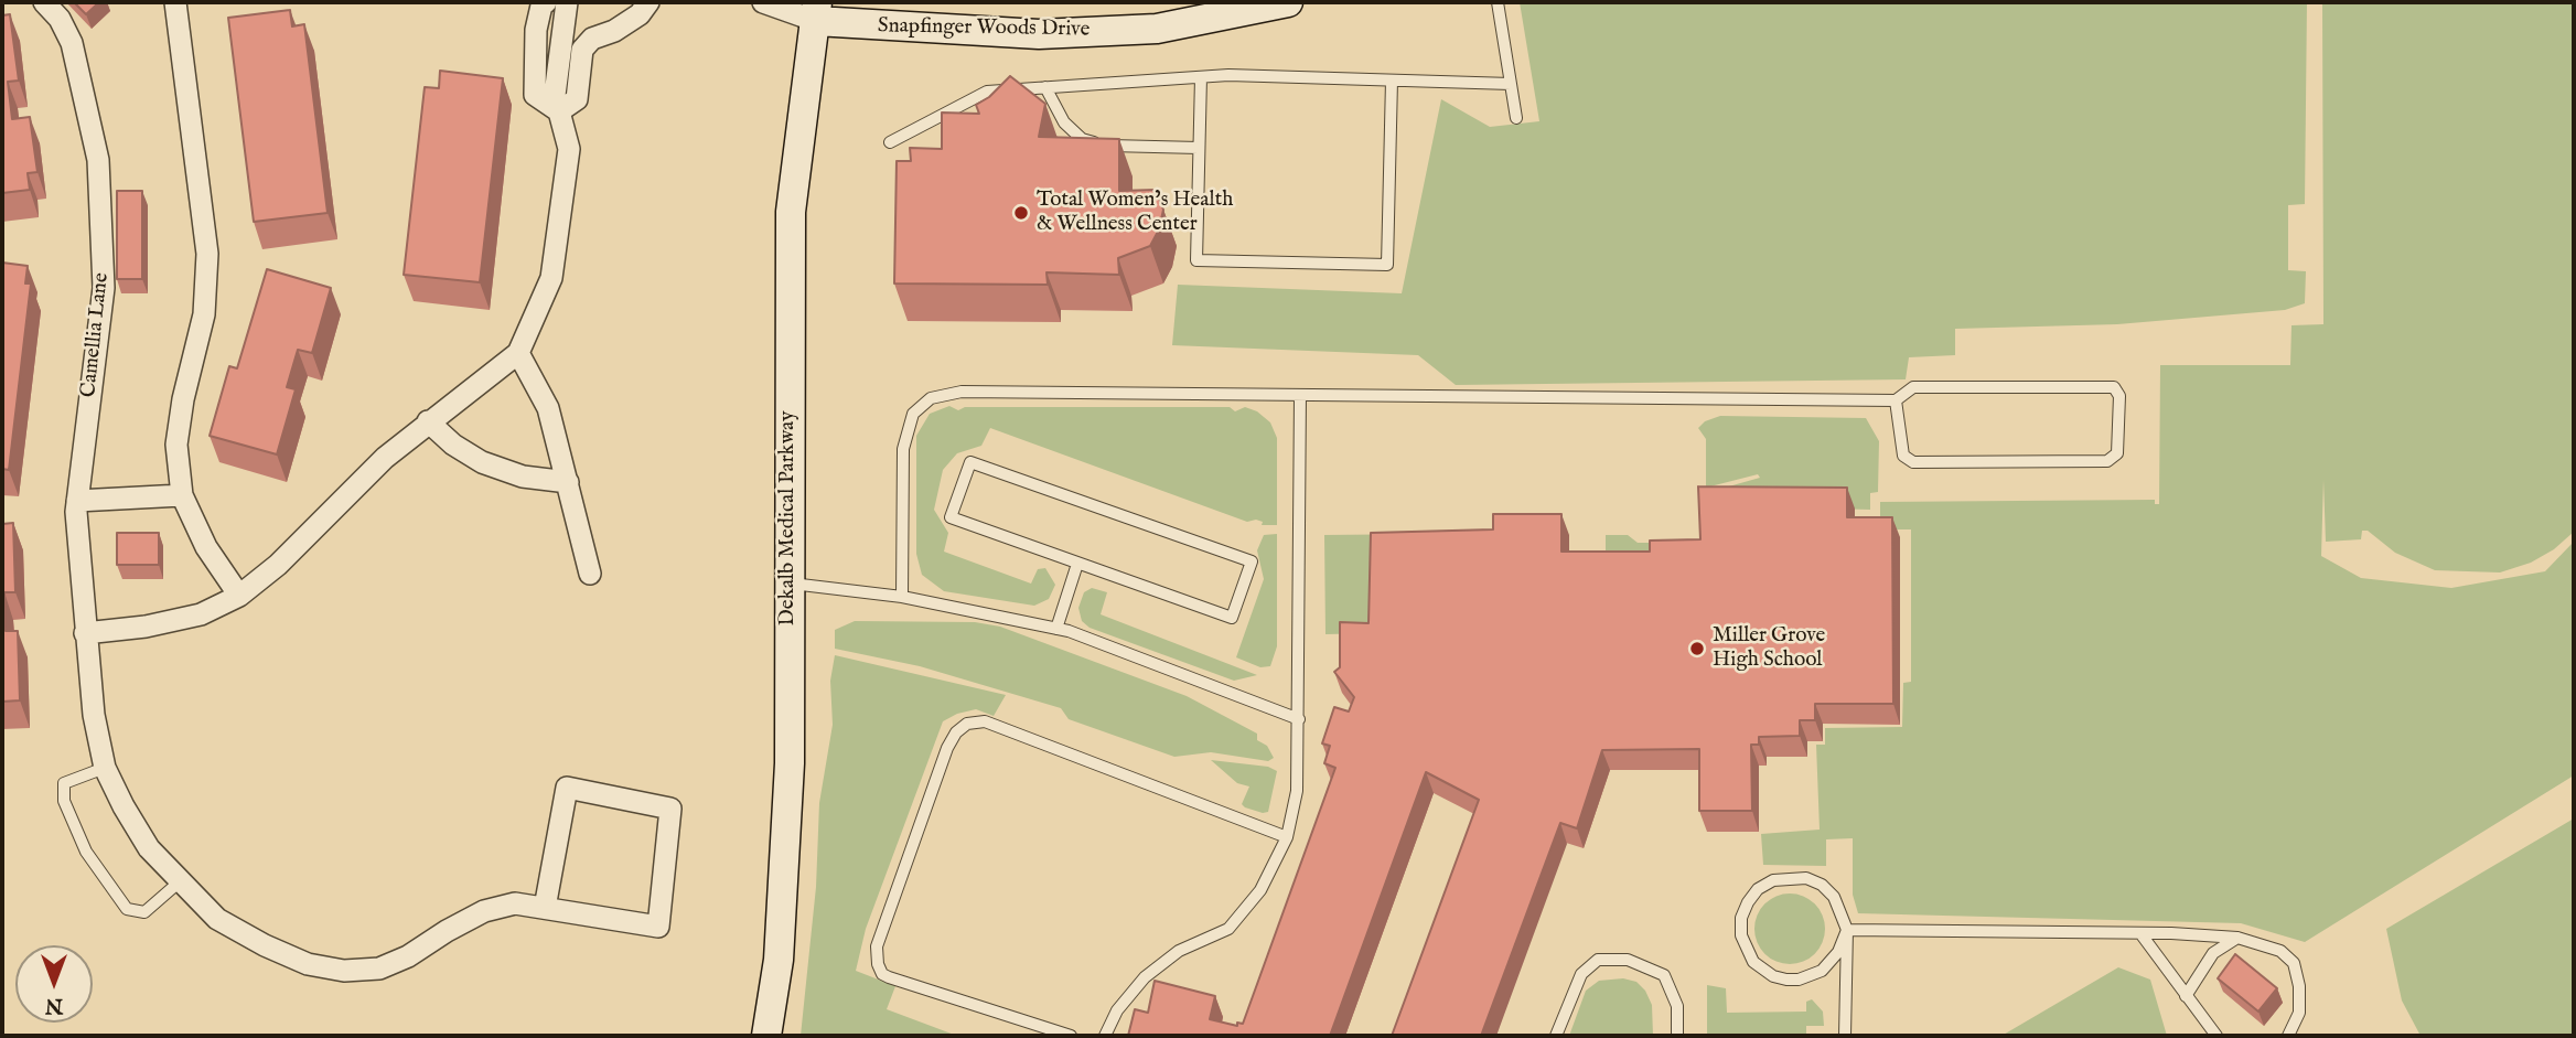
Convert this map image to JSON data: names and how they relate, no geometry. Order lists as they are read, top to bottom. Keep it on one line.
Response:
{"streets":{"main road":["Snapfinger Woods Drive","Dekalb Medical Parkway"],"street":["Camellia Lane"]},"crossings":[["Snapfinger Woods Drive","Dekalb Medical Parkway"]],"places":["Total Women’s Health & Wellness Center","Miller Grove High School"],"north":"bottom"}
